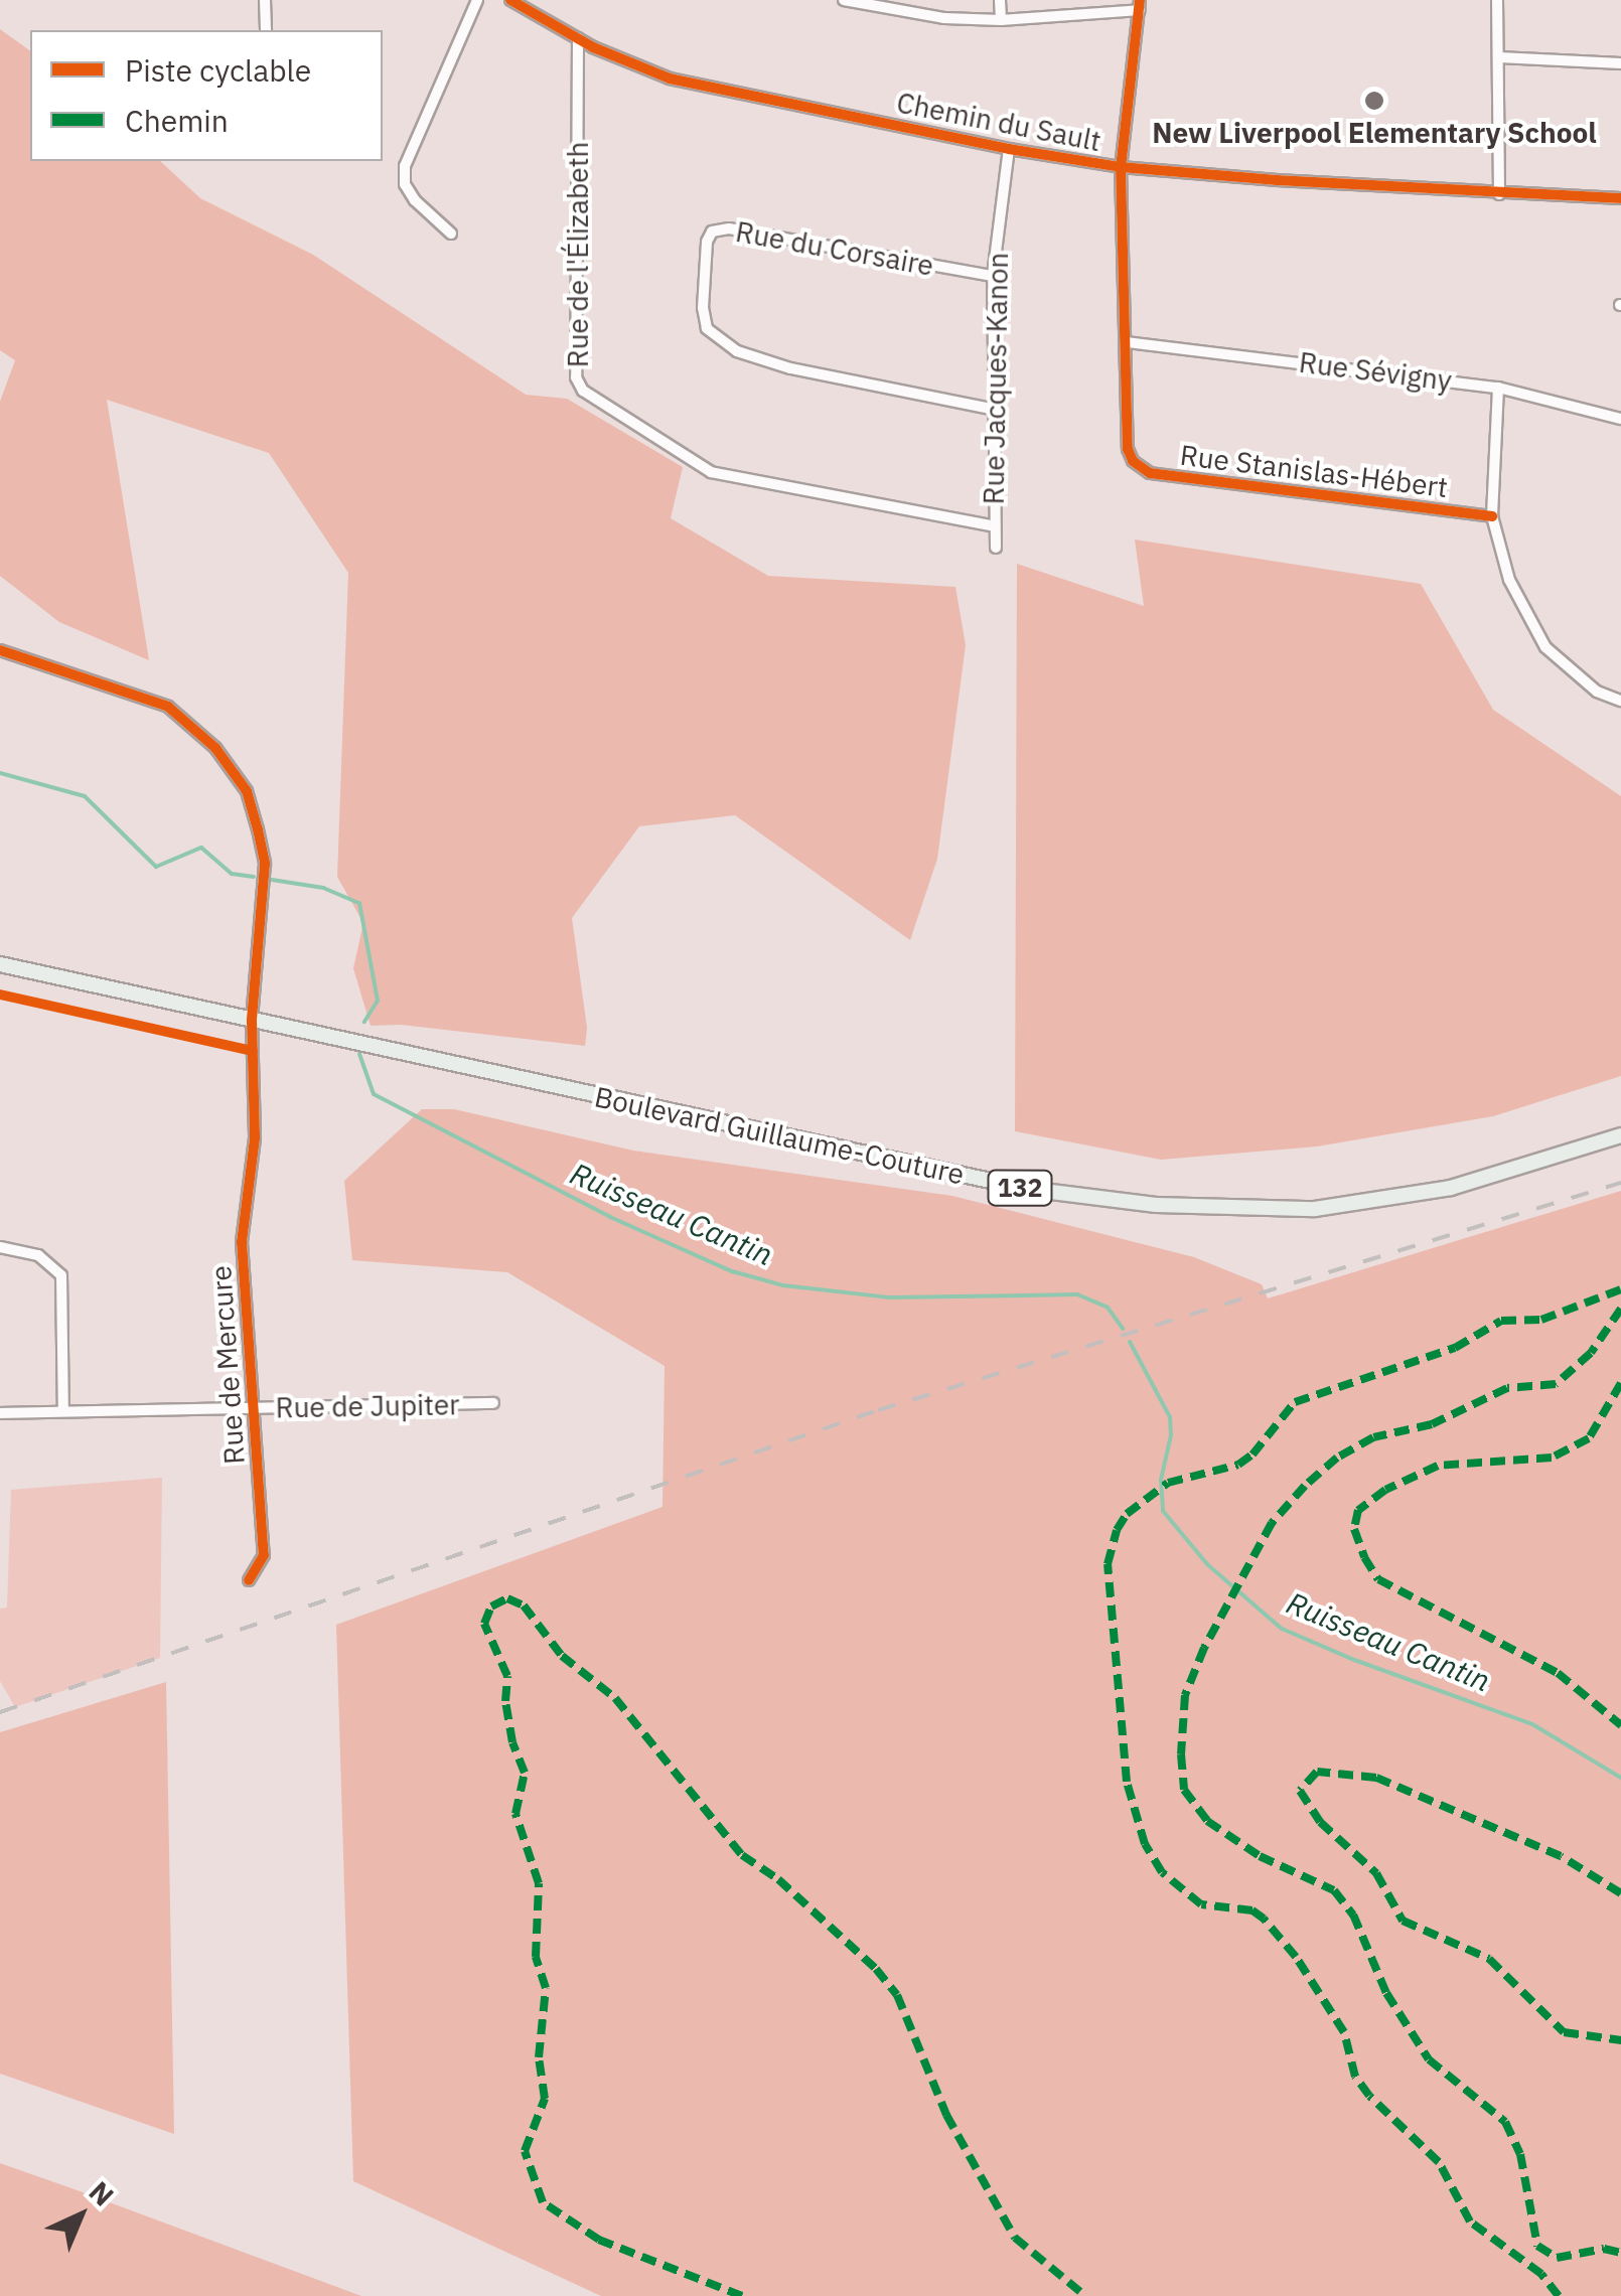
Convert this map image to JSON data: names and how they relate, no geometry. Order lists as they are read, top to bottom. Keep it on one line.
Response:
{"streets":{"main road":["Boulevard Guillaume-Couture","132"],"street":["Chemin du Sault","Rue du Corsaire","Rue de l'Élizabeth","Rue Sévigny","Rue Jacques-Kanon","Rue Stanislas-Hébert","Rue de Mercure","Rue de Jupiter"]},"crossings":[["Chemin du Sault","Rue de l'Élizabeth"],["Chemin du Sault","Rue Jacques-Kanon"],["Chemin du Sault","Rue Stanislas-Hébert"],["Rue du Corsaire","Rue Jacques-Kanon"],["Rue de l'Élizabeth","Rue Jacques-Kanon"],["Rue Sévigny","Rue Stanislas-Hébert"],["Boulevard Guillaume-Couture","Rue de Mercure"],["Rue de Mercure","Rue de Jupiter"]],"water":["Ruisseau Cantin"],"places":["New Liverpool Elementary School"],"legend":["Piste cyclable","Chemin"],"north":"top right"}
